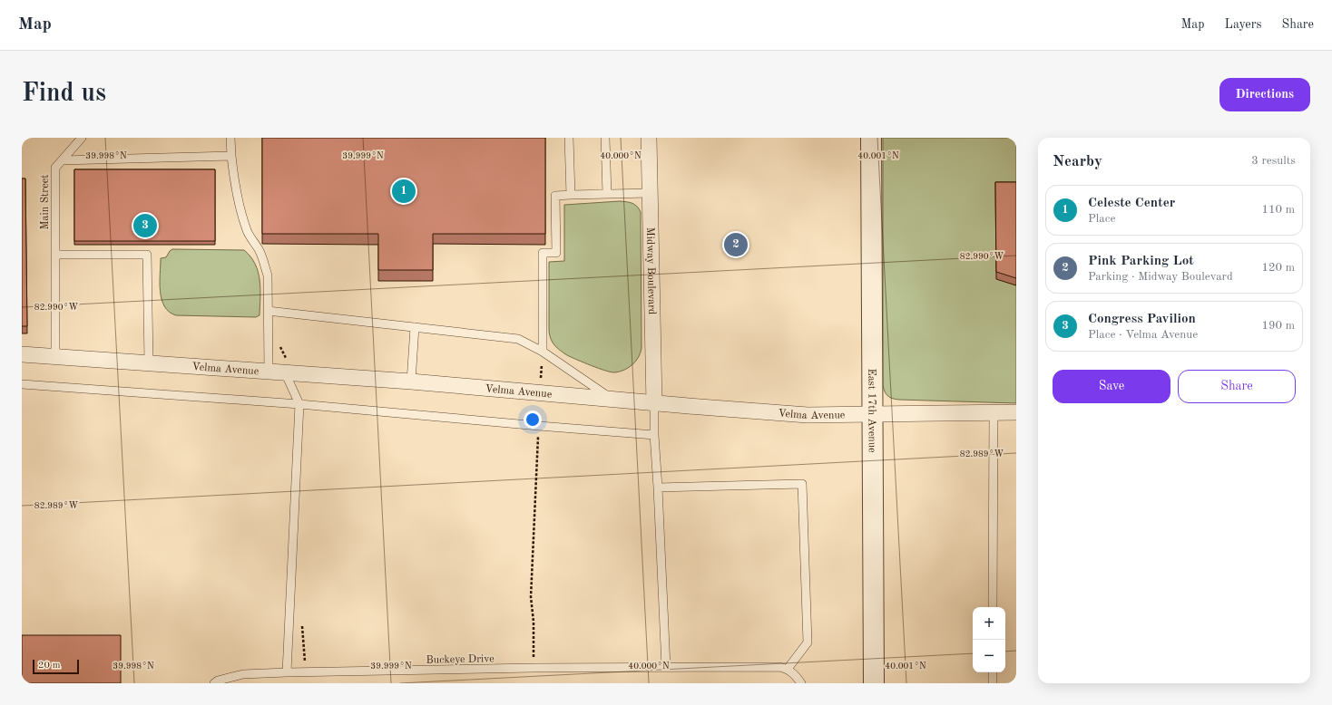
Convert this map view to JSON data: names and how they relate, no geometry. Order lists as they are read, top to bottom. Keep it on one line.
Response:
{"streets":{"street":["Midway Boulevard","Velma Avenue","East 17th Avenue"],"lane":["Main Street","Buckeye Drive"]},"crossings":[["Main Street","Velma Avenue"],["Midway Boulevard","Velma Avenue"],["Velma Avenue","East 17th Avenue"]],"scale_bar":"20 m","page":{"header":"Map","nav":["Map","Layers","Share"],"buttons":["Directions",["Save","Share"]],"title":"Find us","heading":["Nearby","3 results"],"pins":["1","3","2"],"list":[{"mark":"1","name":"Celeste Center","note":"Place","value":"110 m"},{"mark":"2","name":"Pink Parking Lot","note":"Parking · Midway Boulevard","value":"120 m"},{"mark":"3","name":"Congress Pavilion","note":"Place · Velma Avenue","value":"190 m"}],"map_buttons":["+","−"],"scale":"20 m"},"coordinates":["39.998°N","39.999°N","40.000°N","40.001°N","82.990°W","82.989°W"]}
